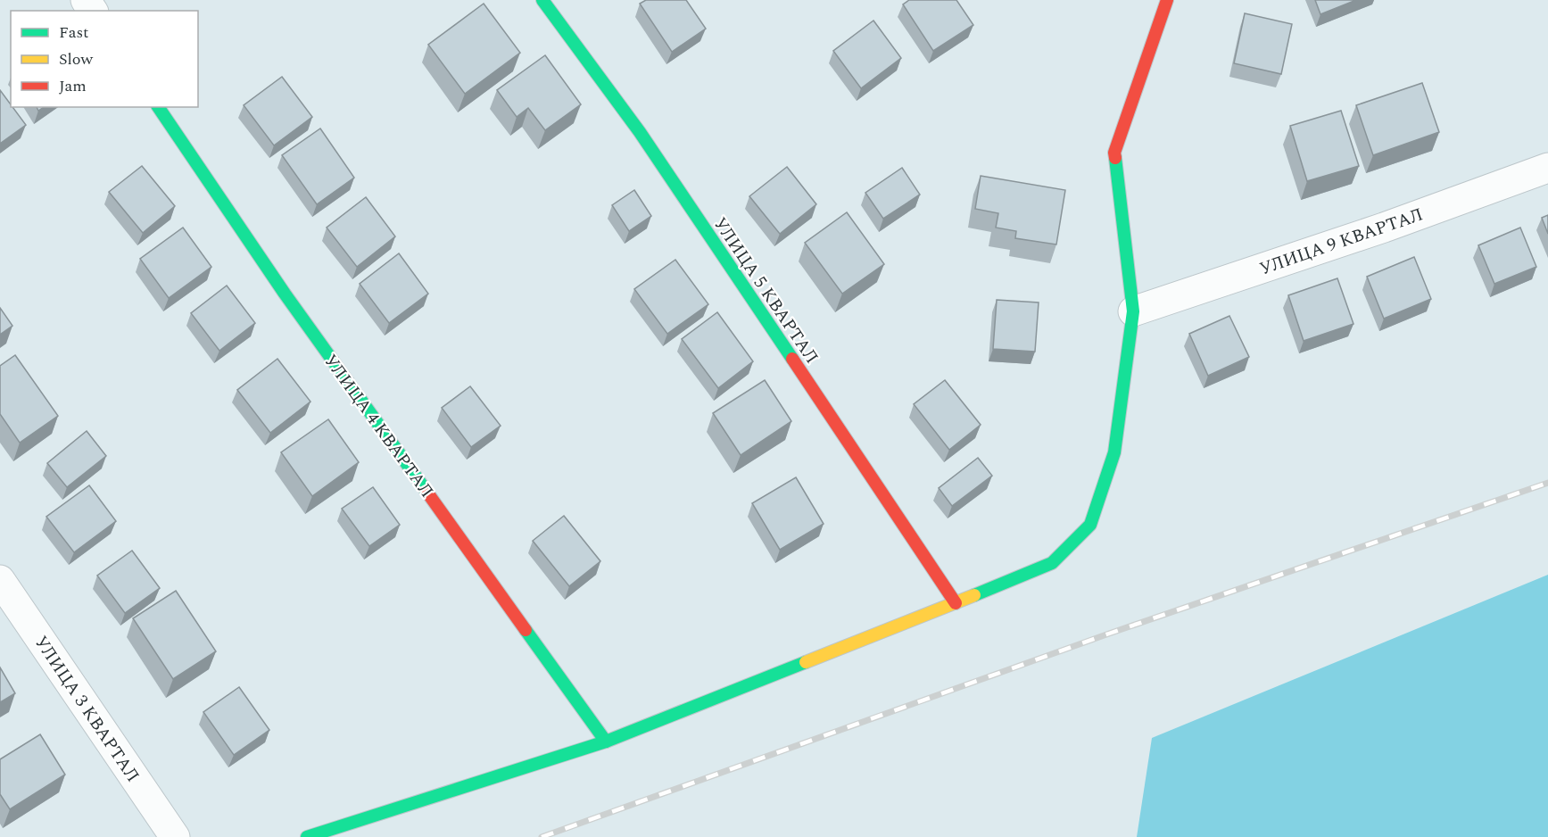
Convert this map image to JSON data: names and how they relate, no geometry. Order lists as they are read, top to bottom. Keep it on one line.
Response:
{"streets":{"street":["УЛИЦА 9 КВАРТАЛ","УЛИЦА 5 КВАРТАЛ","УЛИЦА 4 КВАРТАЛ","УЛИЦА 3 КВАРТАЛ"]},"legend":["Fast","Slow","Jam"]}
